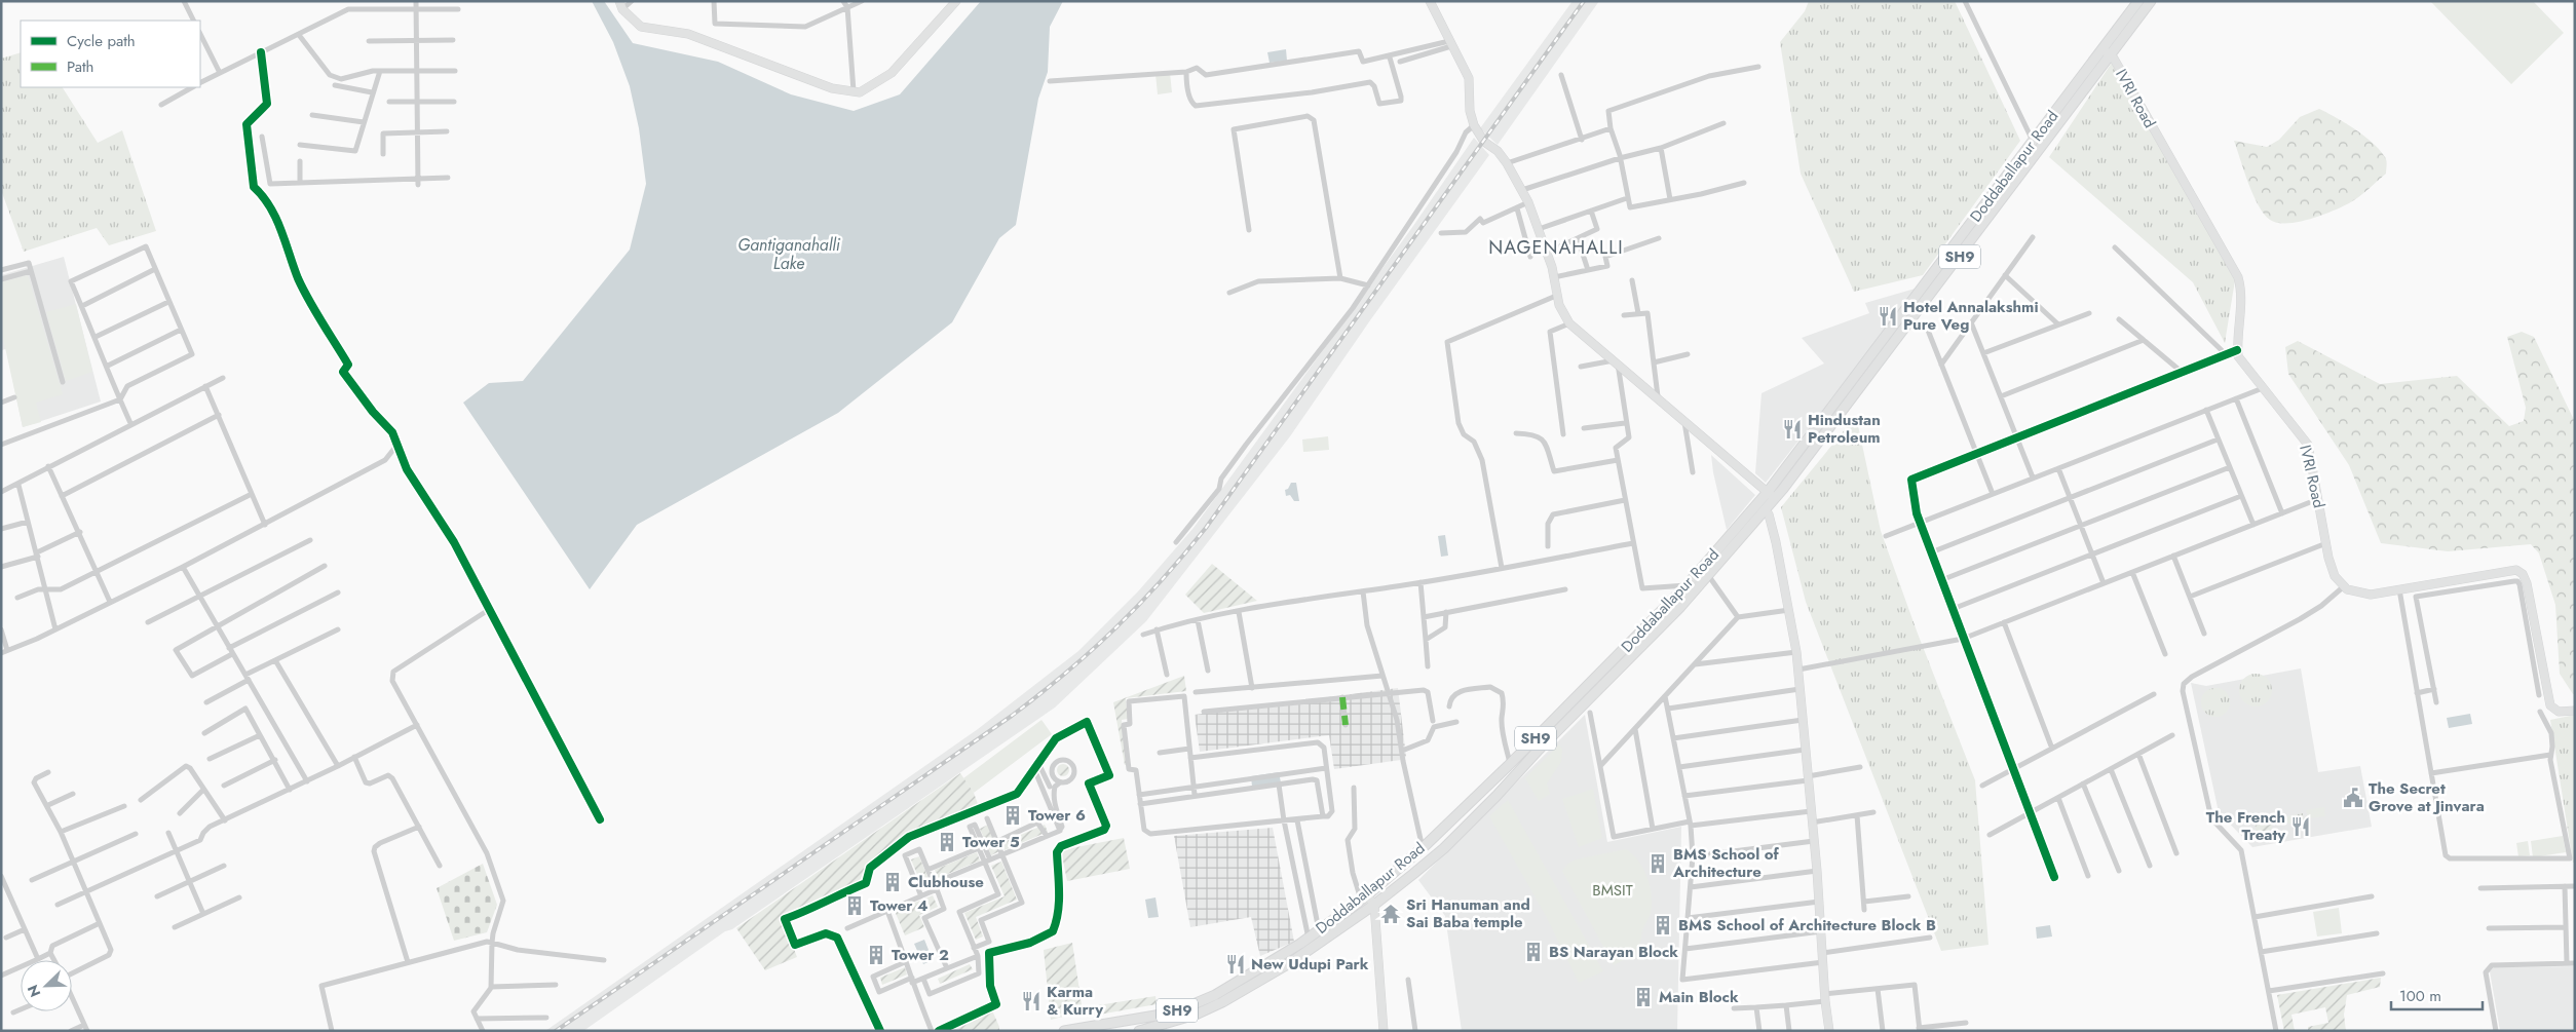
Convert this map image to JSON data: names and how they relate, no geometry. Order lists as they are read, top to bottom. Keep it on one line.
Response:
{"streets":{"main road":["Doddaballapur Road","SH9"],"street":["IVRI Road"]},"crossings":[["IVRI Road","Doddaballapur Road"]],"districts":["NAGENAHALLI"],"water":["Gantiganahalli Lake"],"parks":["BMSIT"],"places":{"restaurant":["Hotel Annalakshmi Pure Veg","Hindustan Petroleum","The French Treaty","New Udupi Park","Karma & Kurry"],"public building":["The Secret Grove at Jinvara"],"building":["Tower 6","Tower 5","BMS School of Architecture","Clubhouse","Tower 4","BMS School of Architecture Block B","BS Narayan Block","Tower 2","Main Block"],"temple":["Sri Hanuman and Sai Baba temple"]},"legend":["Cycle path","Path"],"scale_bar":"100 m","north":"bottom left"}
